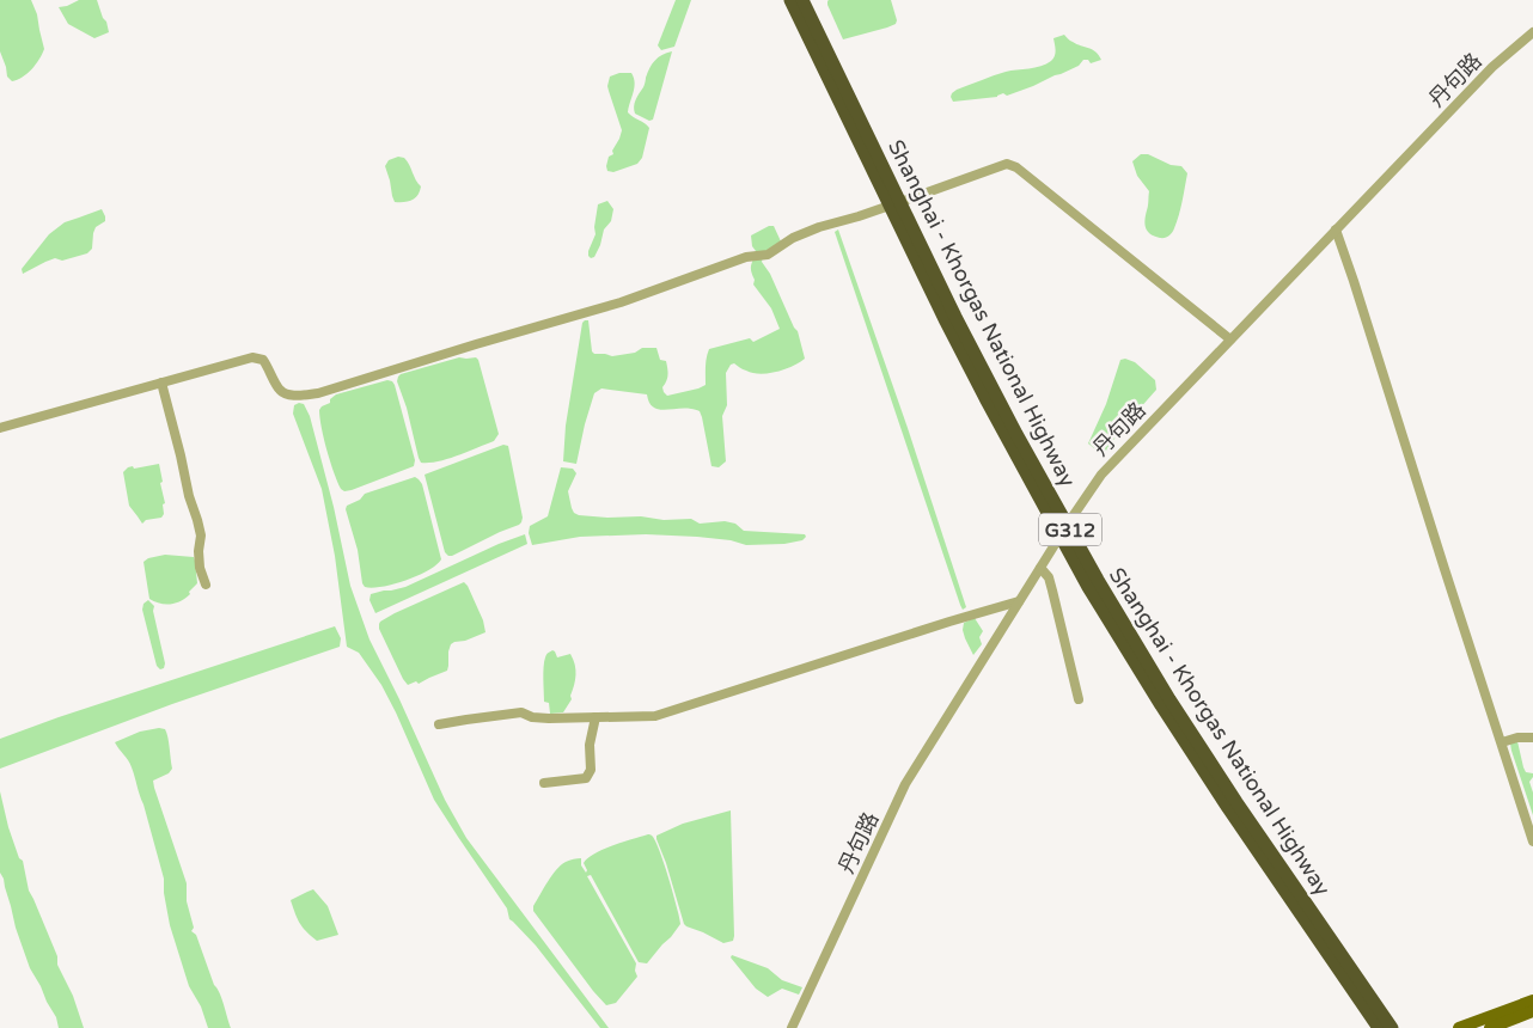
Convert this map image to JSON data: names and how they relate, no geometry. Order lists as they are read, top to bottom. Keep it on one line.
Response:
{"streets":{"highway":["Shanghai - Khorgas National Highway","G312"],"street":["丹句路"]},"crossings":[["丹句路","Shanghai - Khorgas National Highway"]]}
